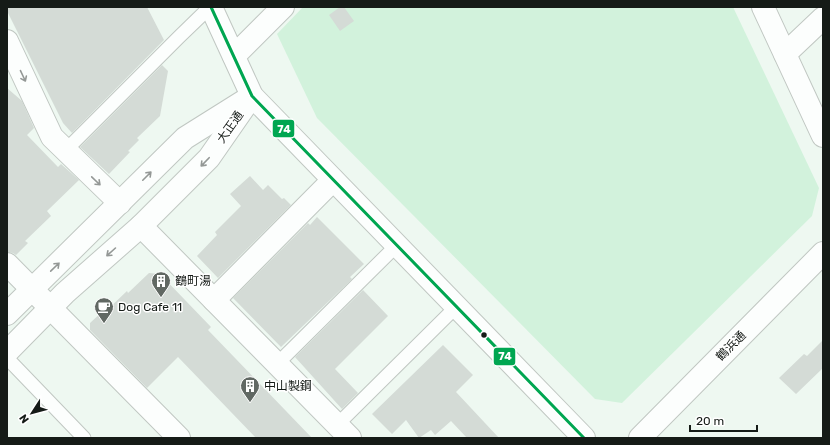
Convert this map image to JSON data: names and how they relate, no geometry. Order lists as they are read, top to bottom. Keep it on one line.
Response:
{"streets":{"street":["大正通","鶴浜通"]},"places":{"building":["鶴町湯","中山製鋼"],"cafe":["Dog Cafe 11"]},"lines":["transit line 74"],"scale_bar":"20 m","north":"bottom left"}
